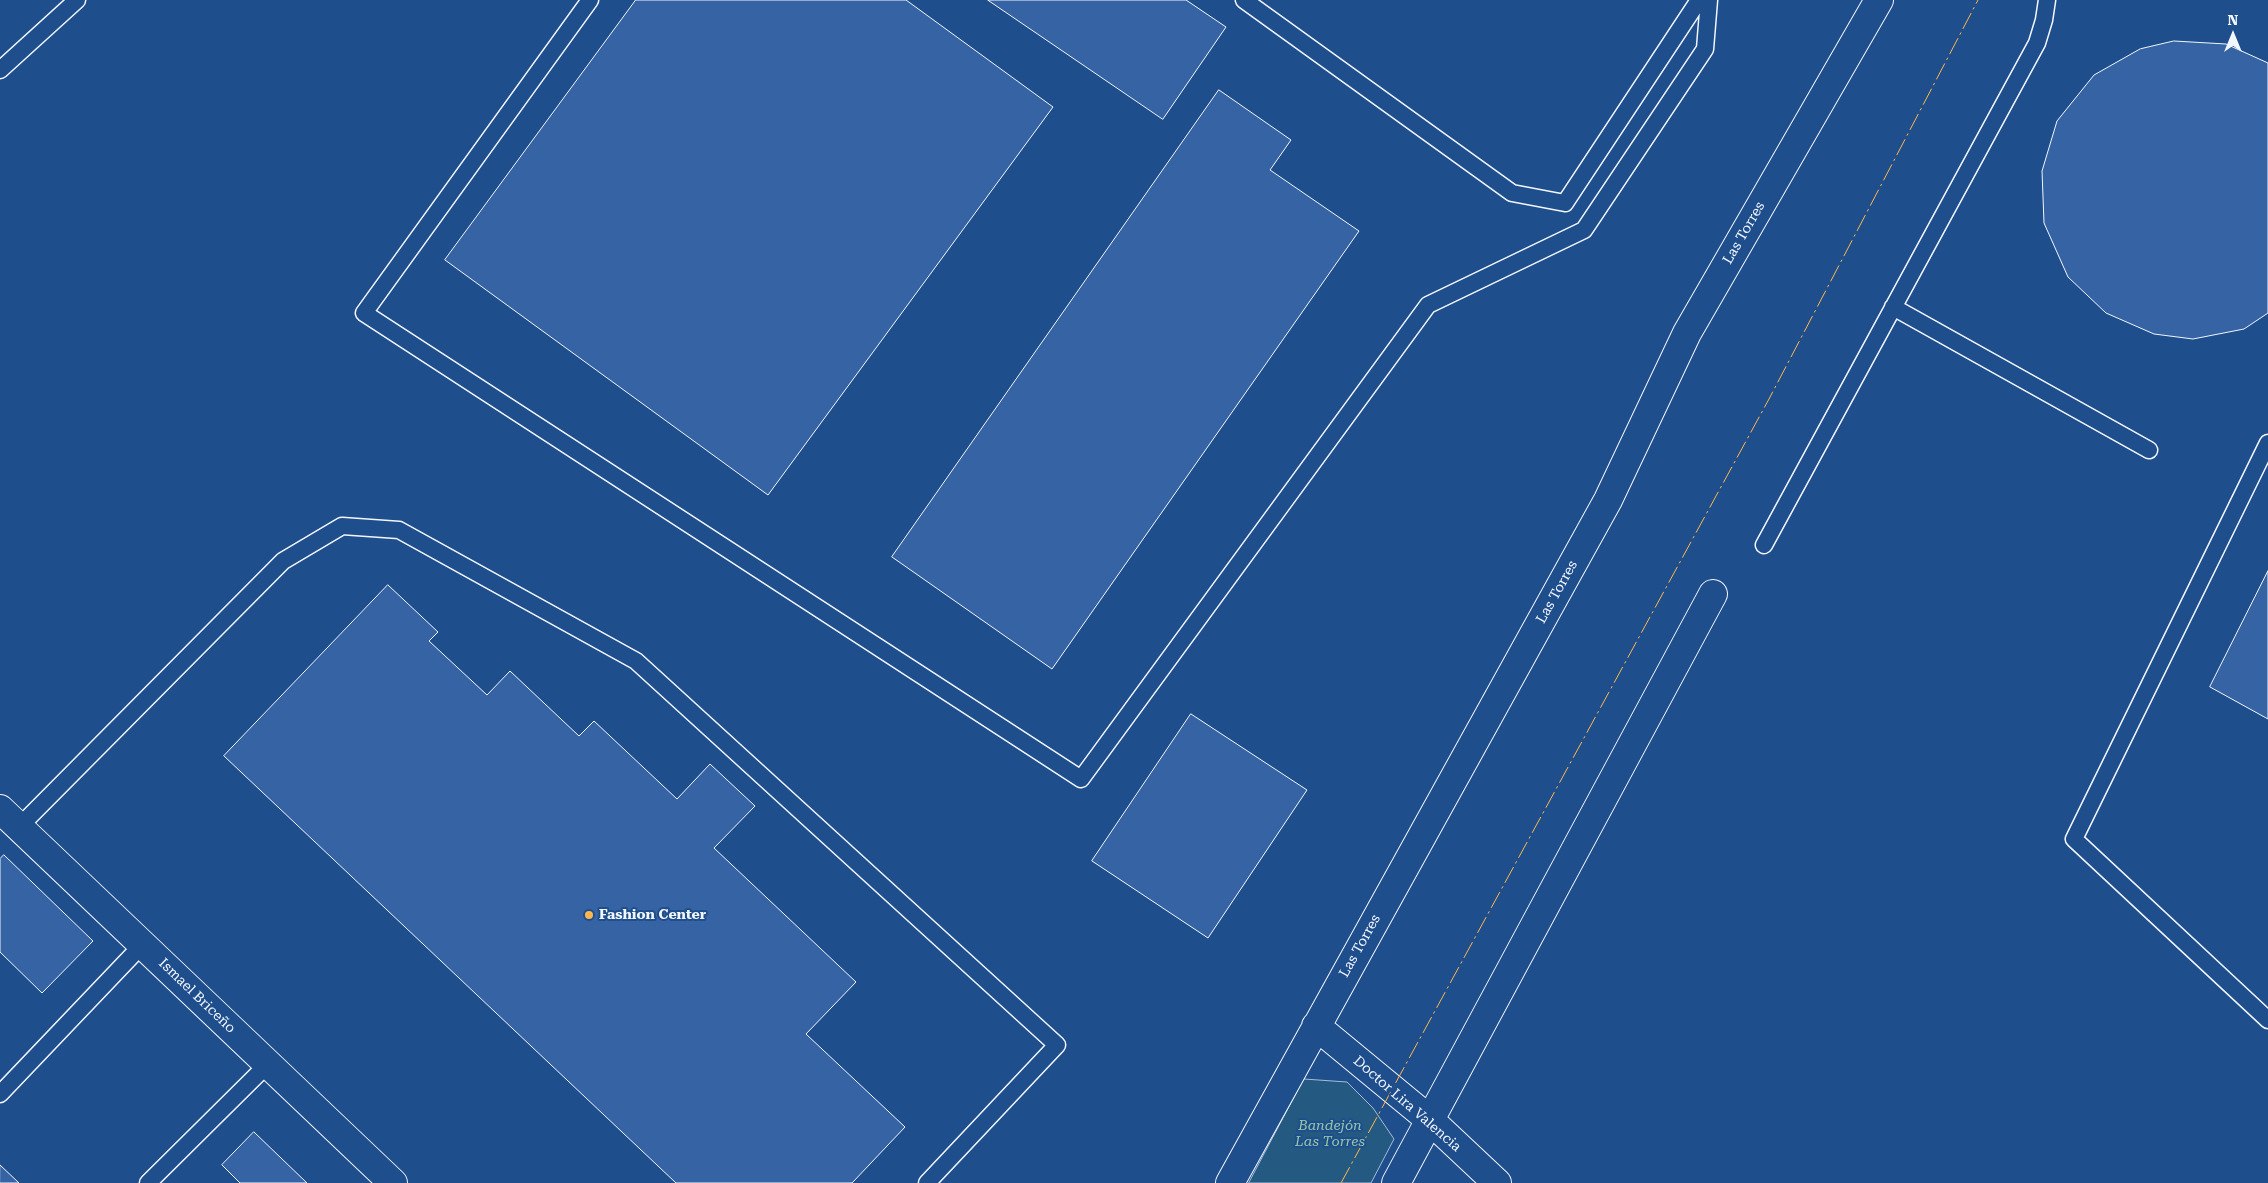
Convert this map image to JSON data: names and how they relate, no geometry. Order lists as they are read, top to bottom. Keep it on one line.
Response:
{"streets":{"street":["Las Torres","Ismael Briceño","Doctor Lira Valencia"]},"crossings":[["Las Torres","Doctor Lira Valencia"]],"parks":["Bandejón Las Torres"],"places":["Fashion Center"],"north":"top"}
